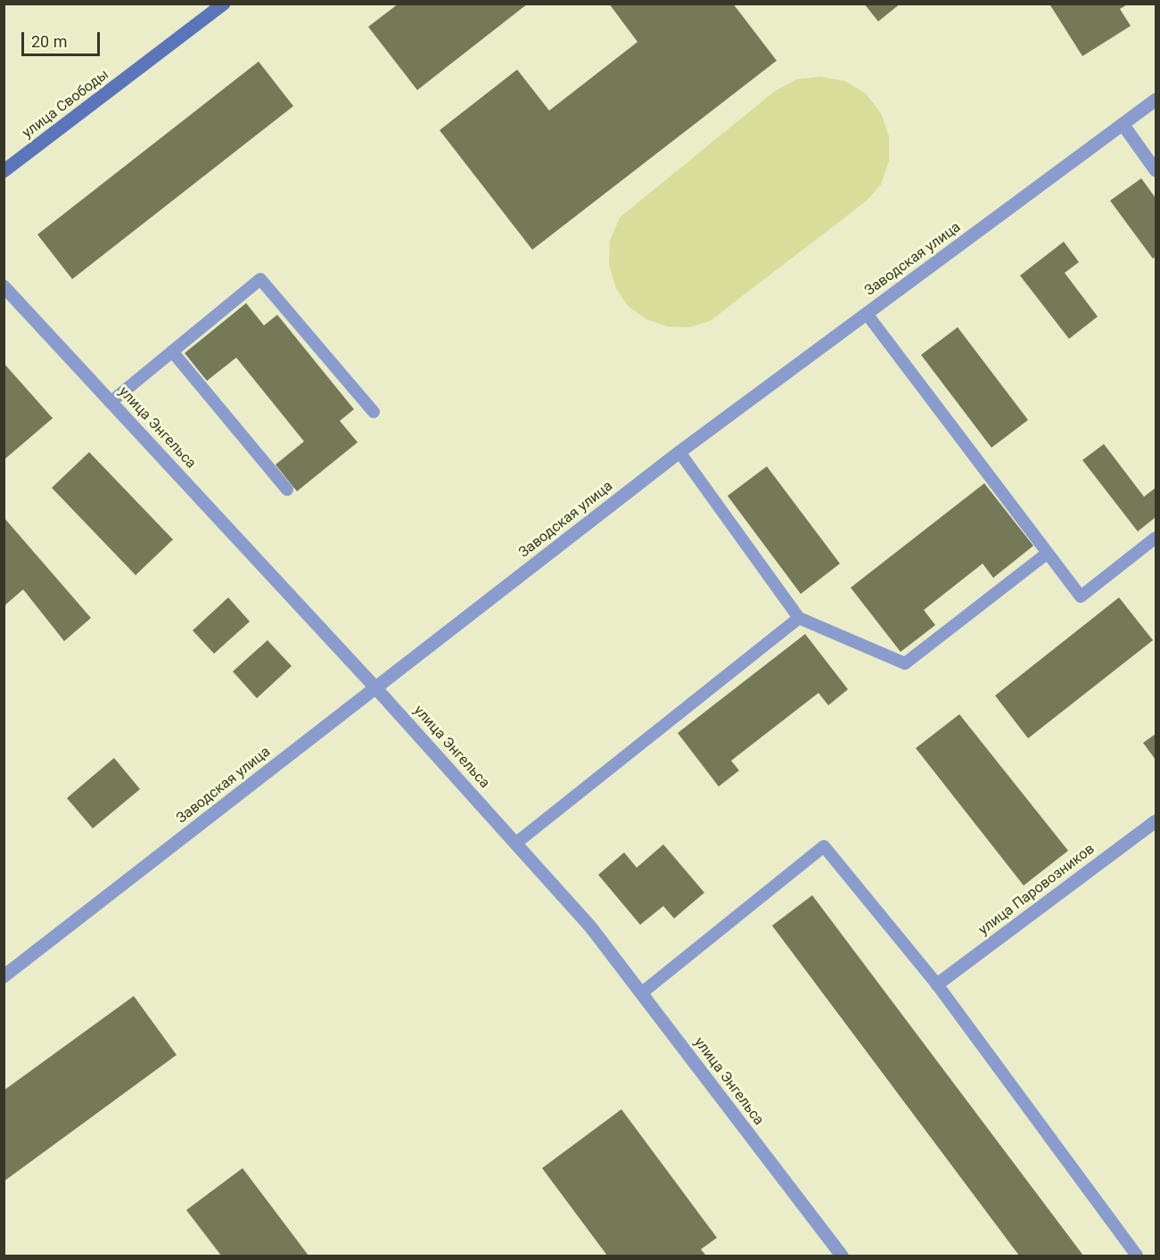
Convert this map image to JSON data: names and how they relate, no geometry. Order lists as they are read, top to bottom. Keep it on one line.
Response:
{"streets":{"street":["улица Свободы","Заводская улица","улица Энгельса","улица Паровозников"]},"crossings":[["Заводская улица","улица Энгельса"]],"scale_bar":"20 m"}
